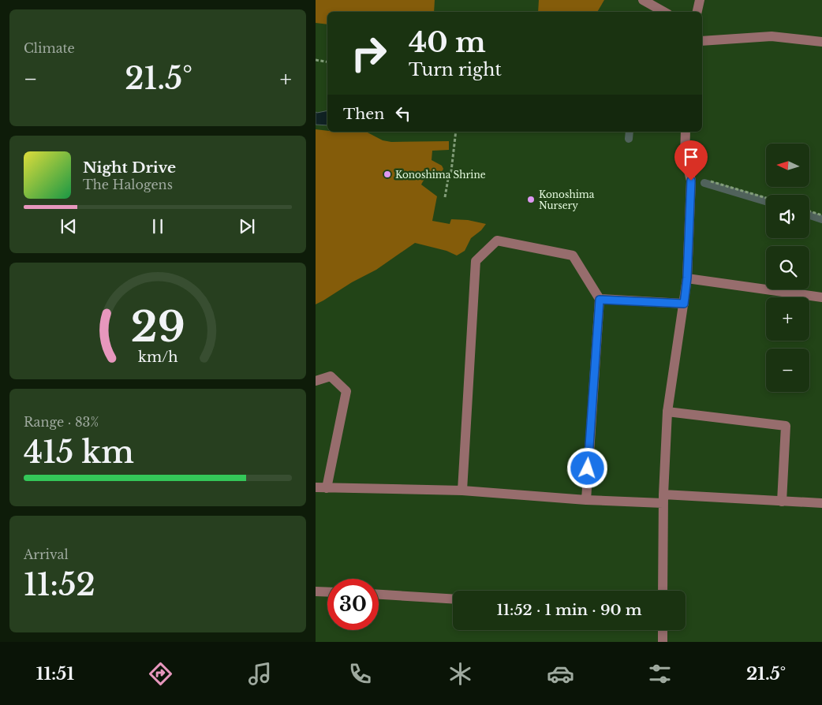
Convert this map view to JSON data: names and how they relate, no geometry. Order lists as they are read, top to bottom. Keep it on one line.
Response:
{"places":["Konoshima Shrine","Konoshima Nursery"],"north":"left","page":{"tile":["Climate",["Range · 83%","415 km"],["Arrival","11:52"]],"turn":["40 m","Turn right"],"heat":["−","21.5°","+"],"then":"Then","map_buttons":["+","−"],"song":["Night Drive","The Halogens"],"limit":"30","trip":"11:52 · 1 min · 90 m","tabs":["11:51","21.5°"],"gauge":["29","km/h"]}}
